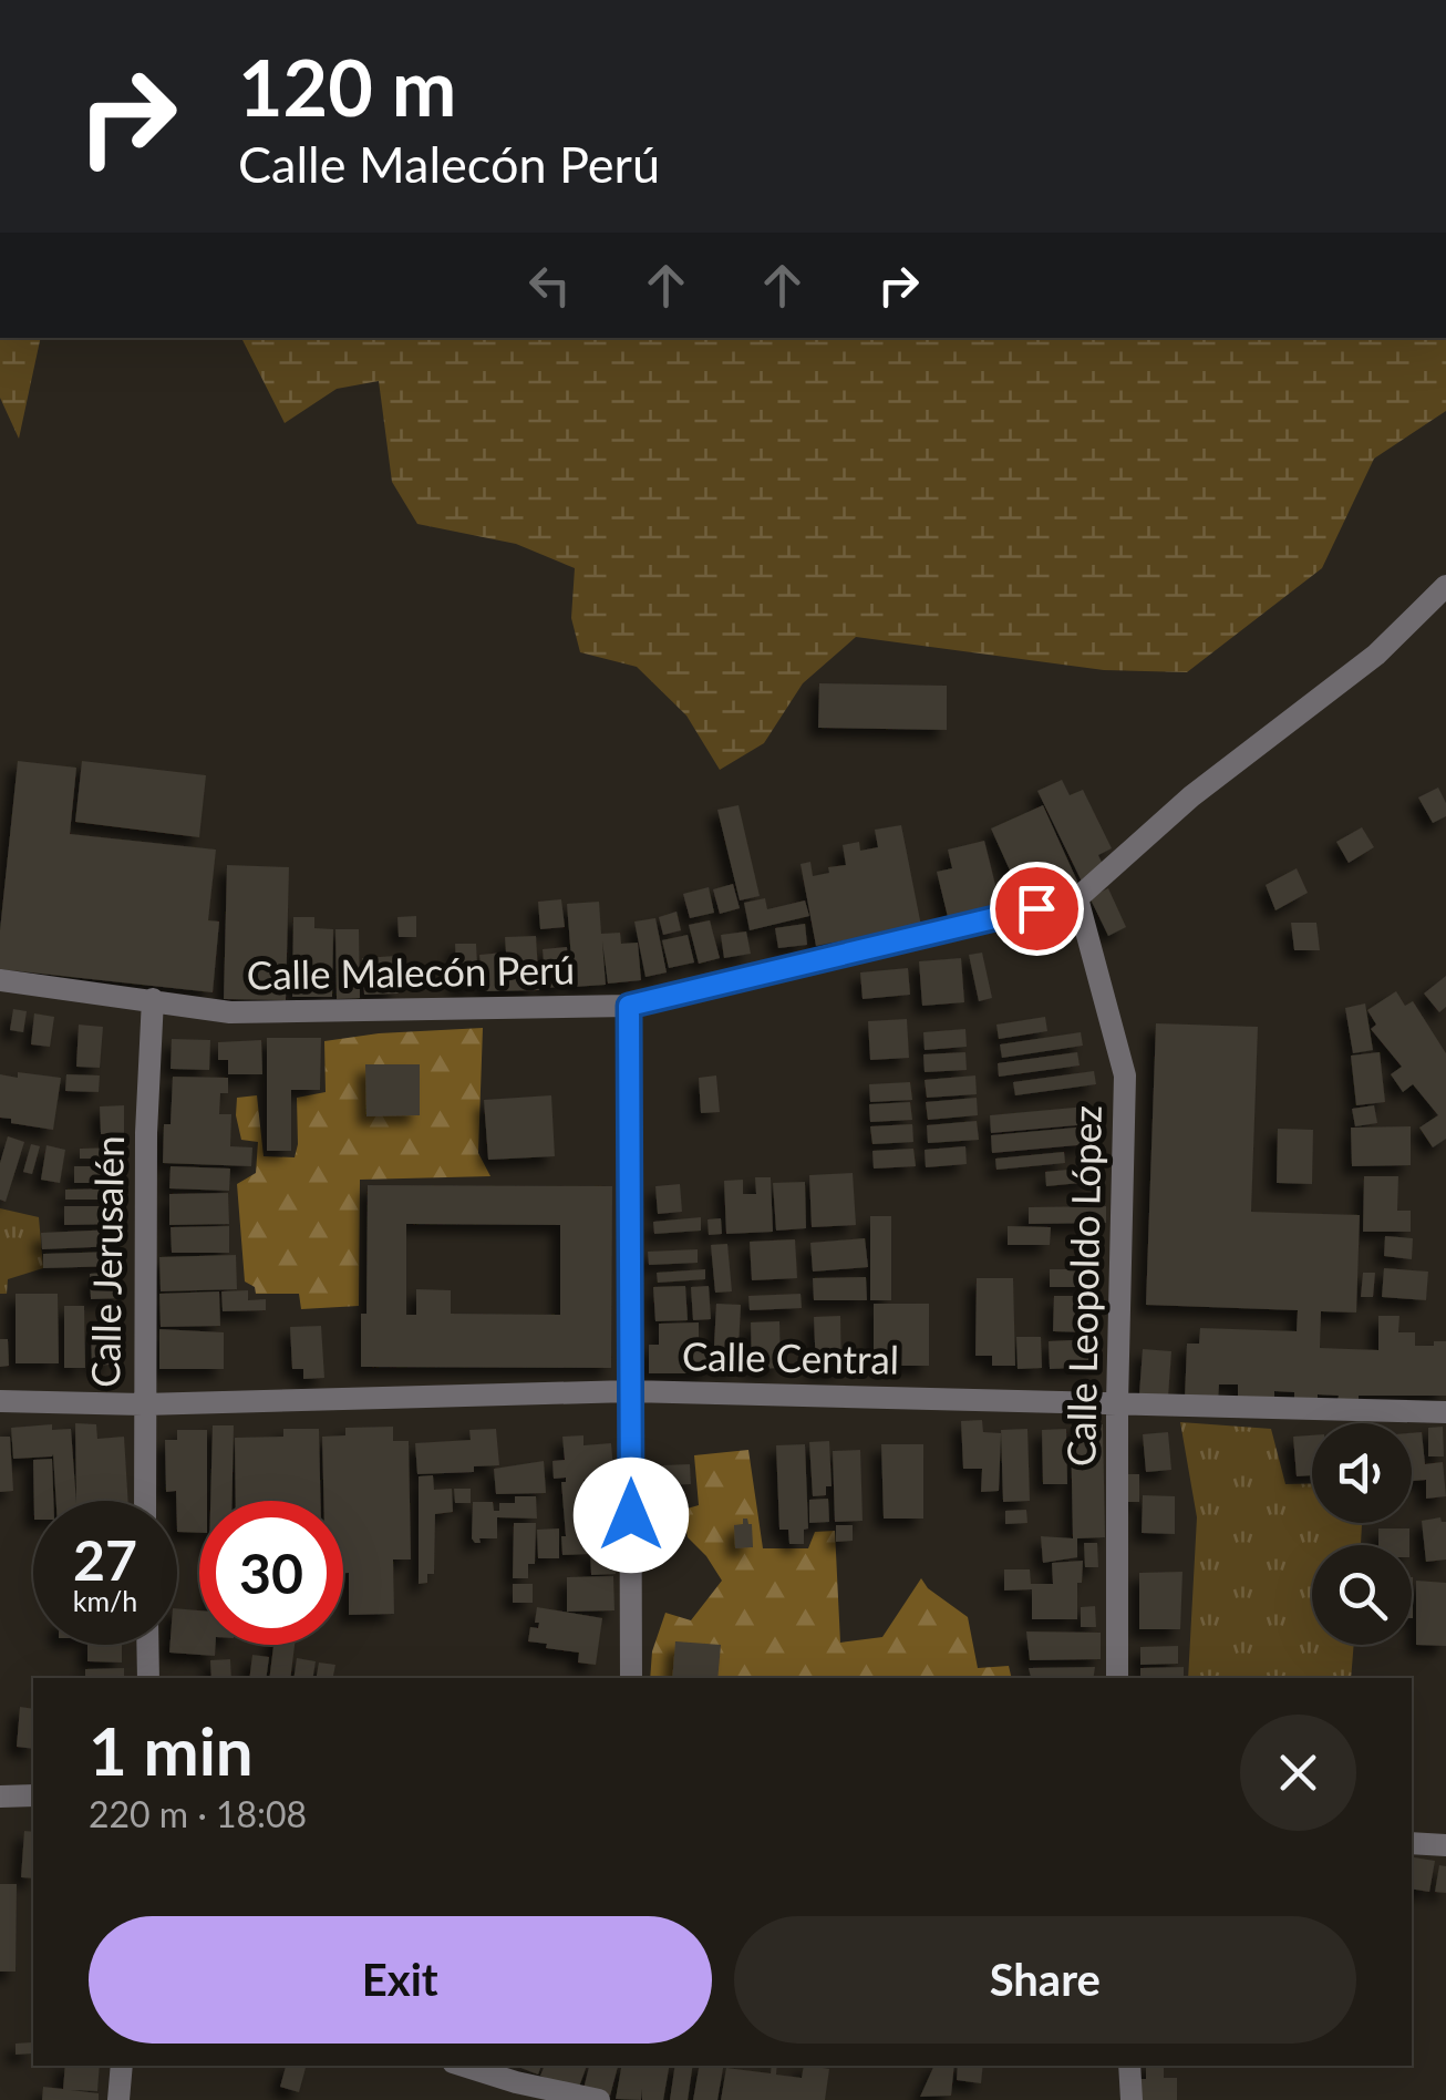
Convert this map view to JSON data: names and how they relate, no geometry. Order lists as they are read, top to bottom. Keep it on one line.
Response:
{"streets":{"street":["Calle Malecón Perú","Calle Jerusalén","Calle Leopoldo López","Calle Central"]},"crossings":[["Calle Malecón Perú","Calle Jerusalén"],["Calle Malecón Perú","Calle Leopoldo López"],["Calle Jerusalén","Calle Central"],["Calle Leopoldo López","Calle Central"]],"page":{"turn":["120 m","Calle Malecón Perú"],"speed":"27 km/h","limit":"30","heading":["1 min","220 m · 18:08"],"buttons":["Exit","Share"]}}
